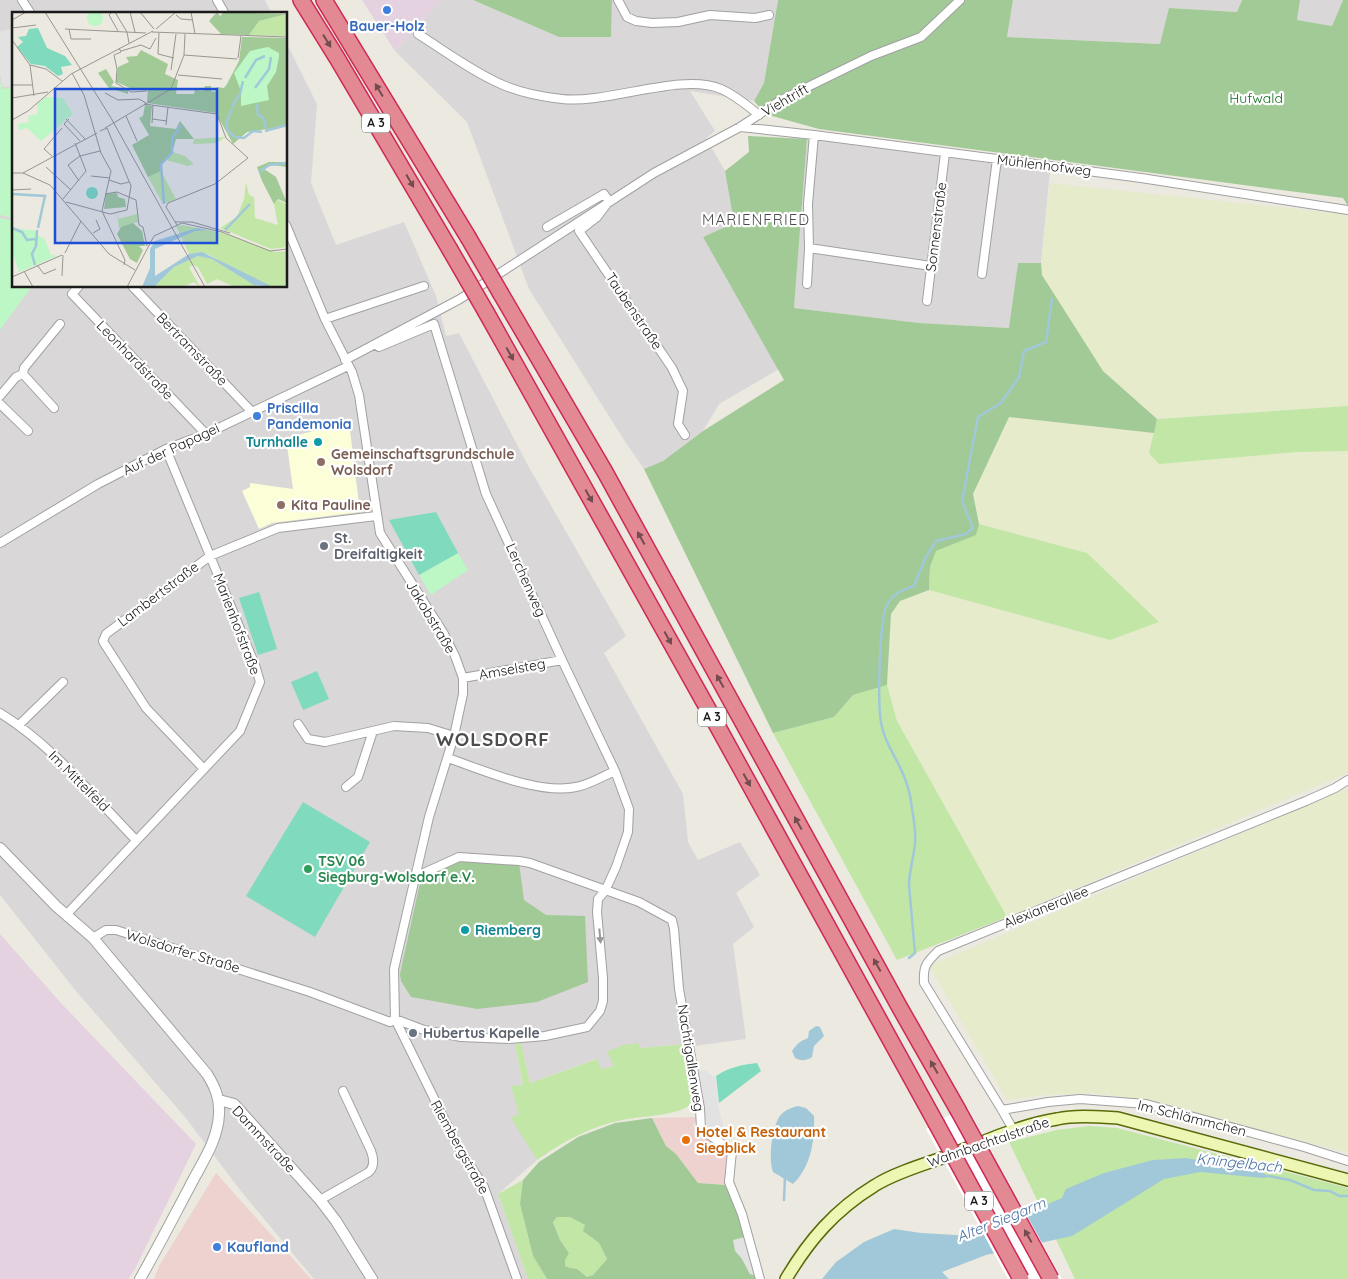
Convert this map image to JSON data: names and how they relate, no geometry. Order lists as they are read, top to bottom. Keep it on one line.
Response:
{"streets":{"highway":["A 3"],"main road":["Wahnbachtalstraße"],"street":["Viehtrift","Mühlenhofweg","Sonnenstraße","Taubenstraße","Bertramstraße","Leonhardstraße","Auf der Papagei","Lerchenweg","Lambertstraße","Jakobstraße","Marienhofstraße","Amselsteg","Im Mittelfeld","Alexianerallee","Wolsdorfer Straße","Nachtigallenweg","Im Schlämmchen","Dammstraße","Riembergstraße"]},"crossings":[["Viehtrift","Mühlenhofweg"],["Viehtrift","Taubenstraße"],["Viehtrift","Auf der Papagei"],["Mühlenhofweg","Sonnenstraße"],["Bertramstraße","Auf der Papagei"],["Leonhardstraße","Auf der Papagei"],["Auf der Papagei","Lerchenweg"],["Auf der Papagei","Jakobstraße"],["Auf der Papagei","Marienhofstraße"],["Lerchenweg","Amselsteg"],["Lerchenweg","Wolsdorfer Straße"],["Lerchenweg","Nachtigallenweg"],["Lambertstraße","Jakobstraße"],["Lambertstraße","Marienhofstraße"],["Jakobstraße","Amselsteg"],["Jakobstraße","Wolsdorfer Straße"],["Jakobstraße","Riembergstraße"],["Marienhofstraße","Im Mittelfeld"],["Alexianerallee","Im Schlämmchen"],["Alexianerallee","Wahnbachtalstraße"],["Wolsdorfer Straße","Nachtigallenweg"],["Wolsdorfer Straße","Dammstraße"],["Wolsdorfer Straße","Riembergstraße"]],"districts":["MARIENFRIED","WOLSDORF"],"water":["Kningelbach","Alter Siegarm"],"parks":["Hufwald"],"places":["Bauer-Holz","Priscilla Pandemonia","Turnhalle","Gemeinschaftsgrundschule Wolsdorf","Kita Pauline","St. Dreifaltigkeit","TSV 06 Siegburg-Wolsdorf e.V.","Riemberg","Hubertus Kapelle","Hotel & Restaurant Siegblick","Kaufland"]}
